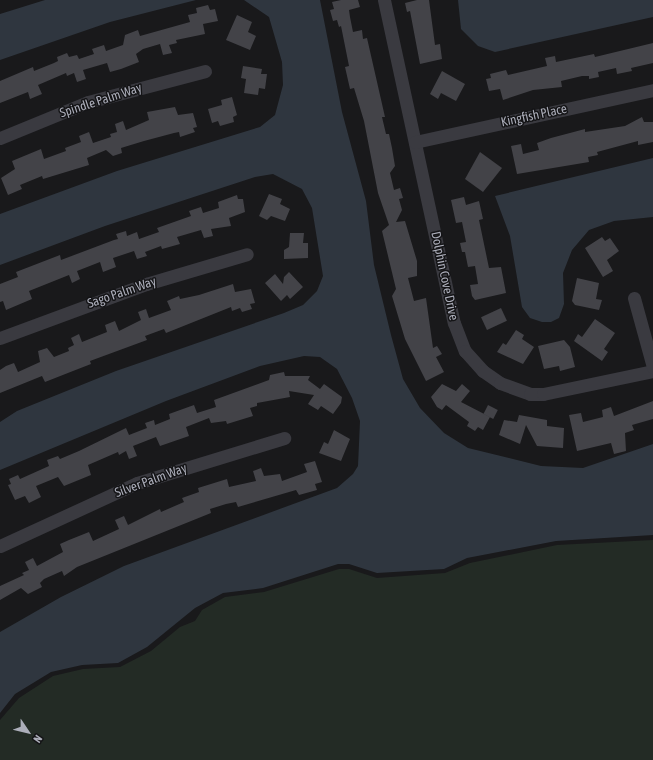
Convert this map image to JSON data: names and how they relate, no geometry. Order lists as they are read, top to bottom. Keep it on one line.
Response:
{"streets":{"street":["Spindle Palm Way","Kingfish Place","Dolphin Cove Drive","Sago Palm Way","Silver Palm Way"]},"crossings":[["Kingfish Place","Dolphin Cove Drive"]],"north":"bottom right"}
